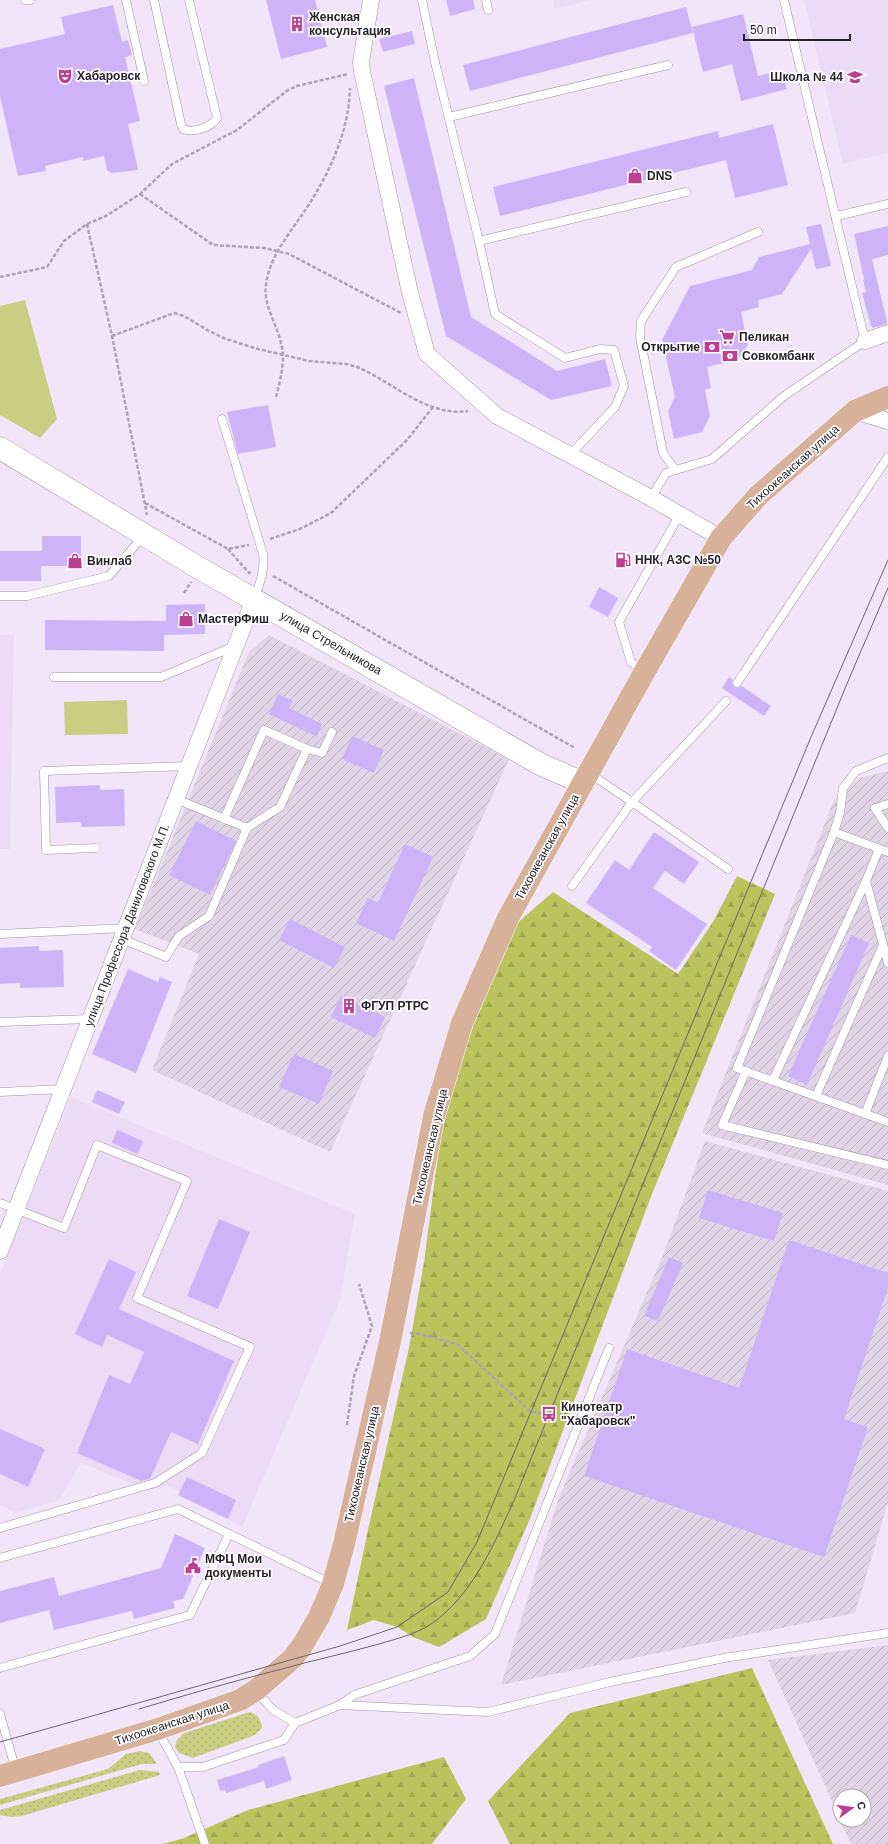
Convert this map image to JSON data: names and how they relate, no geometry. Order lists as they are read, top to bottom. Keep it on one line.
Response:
{"streets":{"main road":["Тихоокеанская улица"],"street":["улица Стрельникова","улица Профессора Даниловского М.П."]},"crossings":[["Тихоокеанская улица","улица Стрельникова"],["улица Стрельникова","улица Профессора Даниловского М.П."]],"places":{"building":["Женская консультация","ФГУП РТРС"],"theatre":["Хабаровск"],"school or university":["Школа № 44"],"shop":["DNS","Винлаб","МастерФиш"],"supermarket":["Пеликан"],"bank":["Открытие","Совкомбанк"],"fuel station":["ННК, АЗС №50"],"bus stop":["Кинотеатр \"Хабаровск\""],"public building":["МФЦ Мои документы"]},"scale_bar":"50 m","north":"right"}
